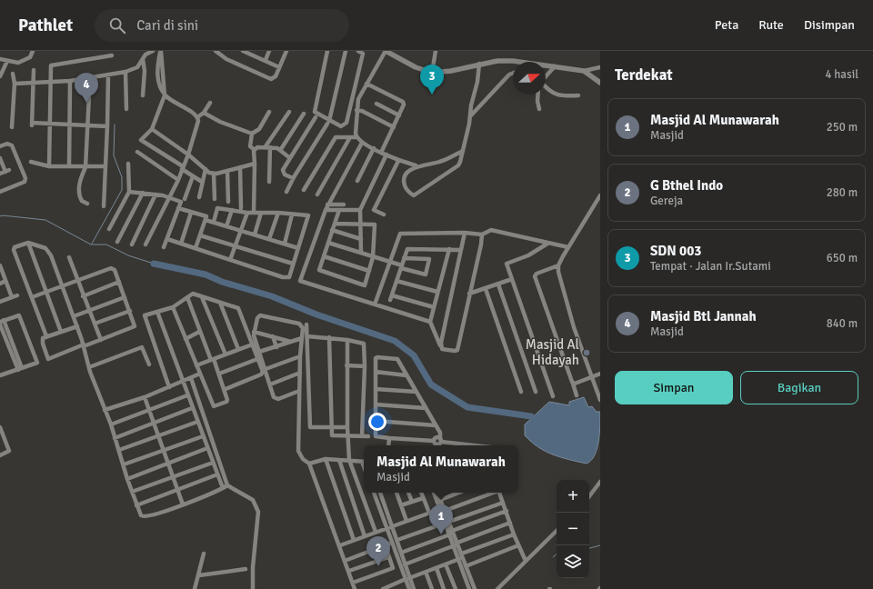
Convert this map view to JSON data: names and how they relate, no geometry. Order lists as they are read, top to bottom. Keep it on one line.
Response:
{"places":["Masjid Al Hidayah"],"north":"right","page":{"header":"Pathlet","search":"Cari di sini","nav":["Peta","Rute","Disimpan"],"heading":["Terdekat","4 hasil"],"pins":["3","4","1","2"],"list":[{"mark":"1","name":"Masjid Al Munawarah","note":"Masjid","value":"250 m"},{"mark":"2","name":"G Bthel Indo","note":"Gereja","value":"280 m"},{"mark":"3","name":"SDN 003","note":"Tempat · Jalan Ir.Sutami","value":"650 m"},{"mark":"4","name":"Masjid Btl Jannah","note":"Masjid","value":"840 m"}],"buttons":["Simpan","Bagikan"],"popup":["Masjid Al Munawarah","Masjid"],"map_buttons":["+","−"]}}
